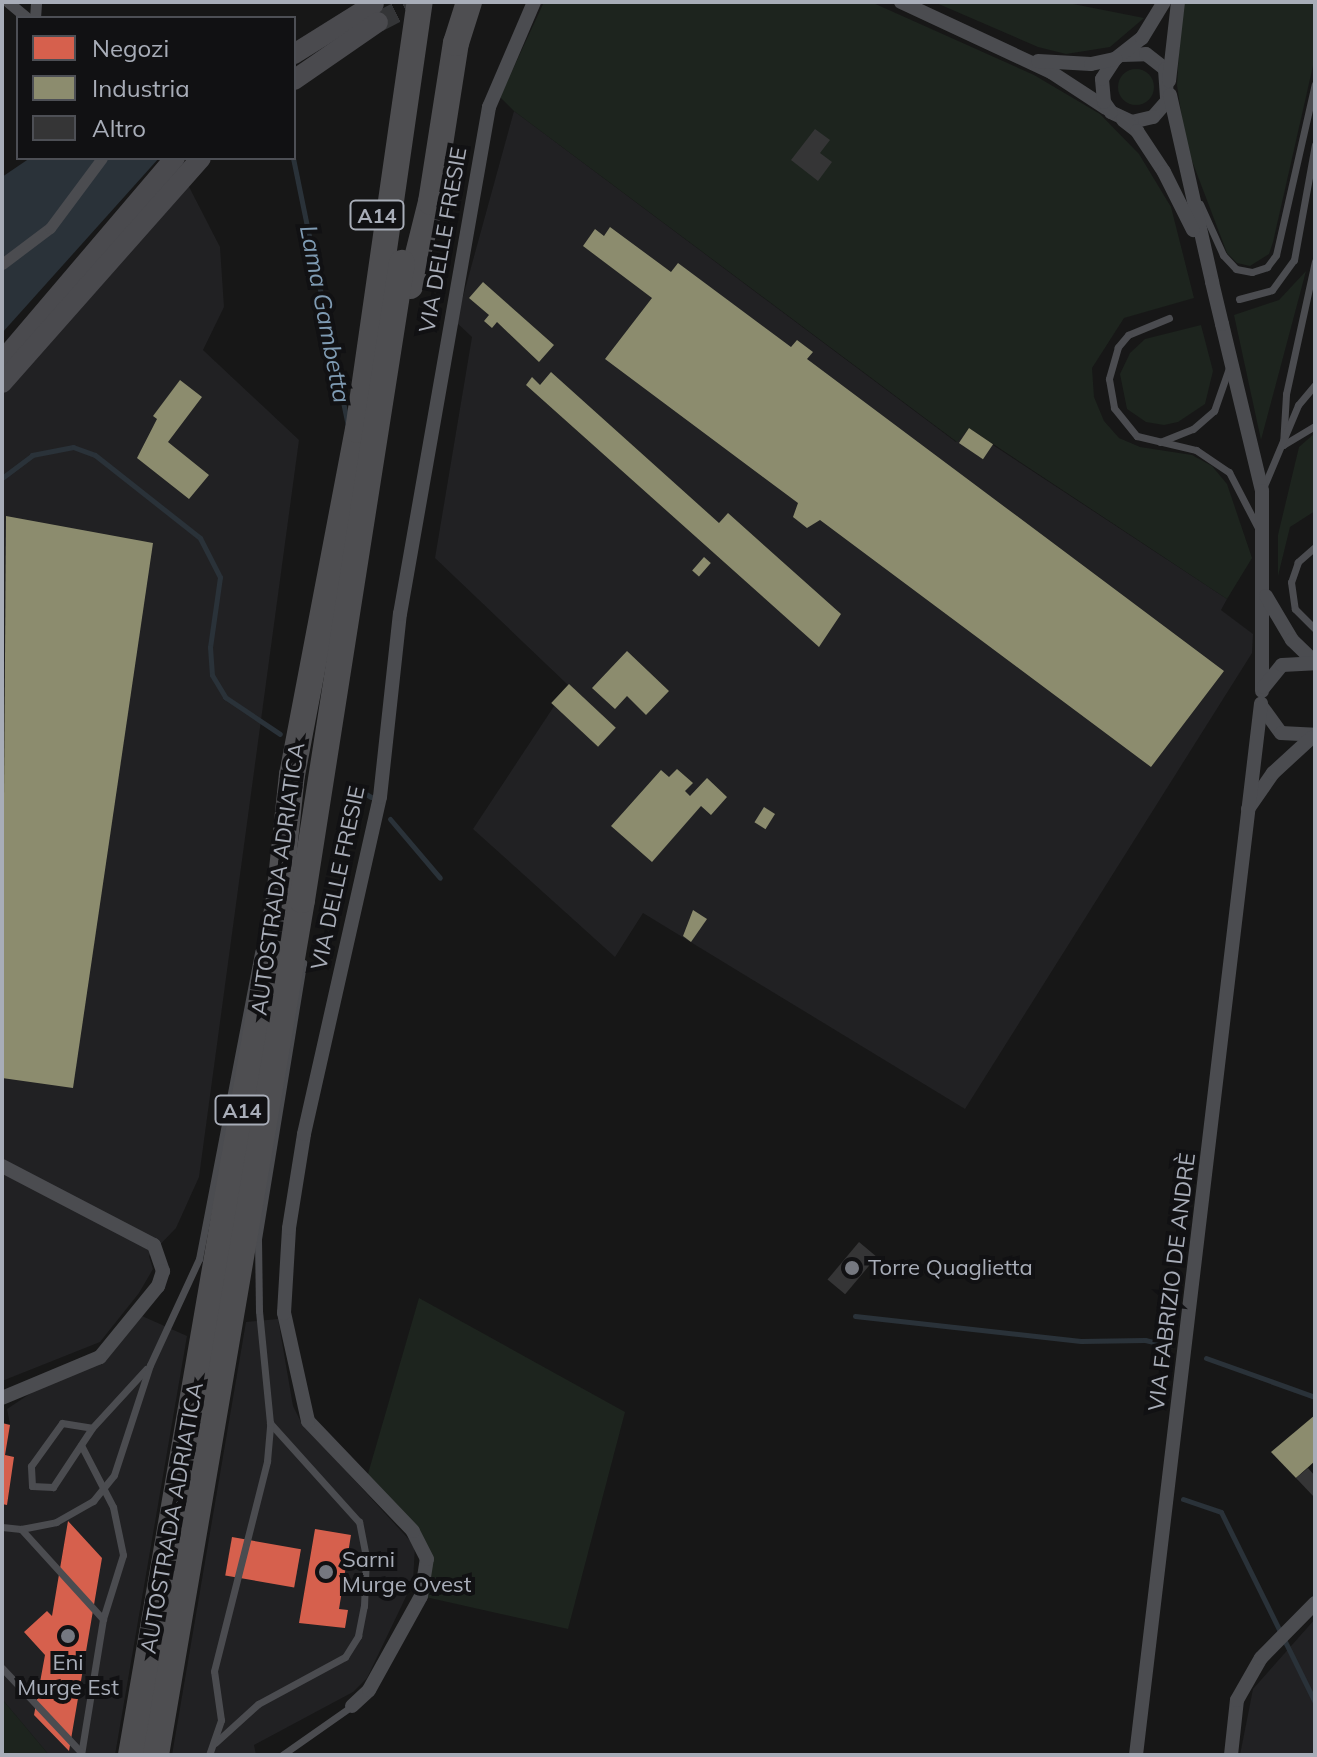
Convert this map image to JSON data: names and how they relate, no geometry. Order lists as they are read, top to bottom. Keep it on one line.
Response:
{"streets":{"highway":["A14","AUTOSTRADA ADRIATICA"],"street":["VIA DELLE FRESIE","VIA FABRIZIO DE ANDRÈ"]},"crossings":[["A14","AUTOSTRADA ADRIATICA"]],"water":["Lama Gambetta"],"places":["Torre Quaglietta","Sarni Murge Ovest","Eni Murge Est"],"legend":["Negozi","Industria","Altro"]}
